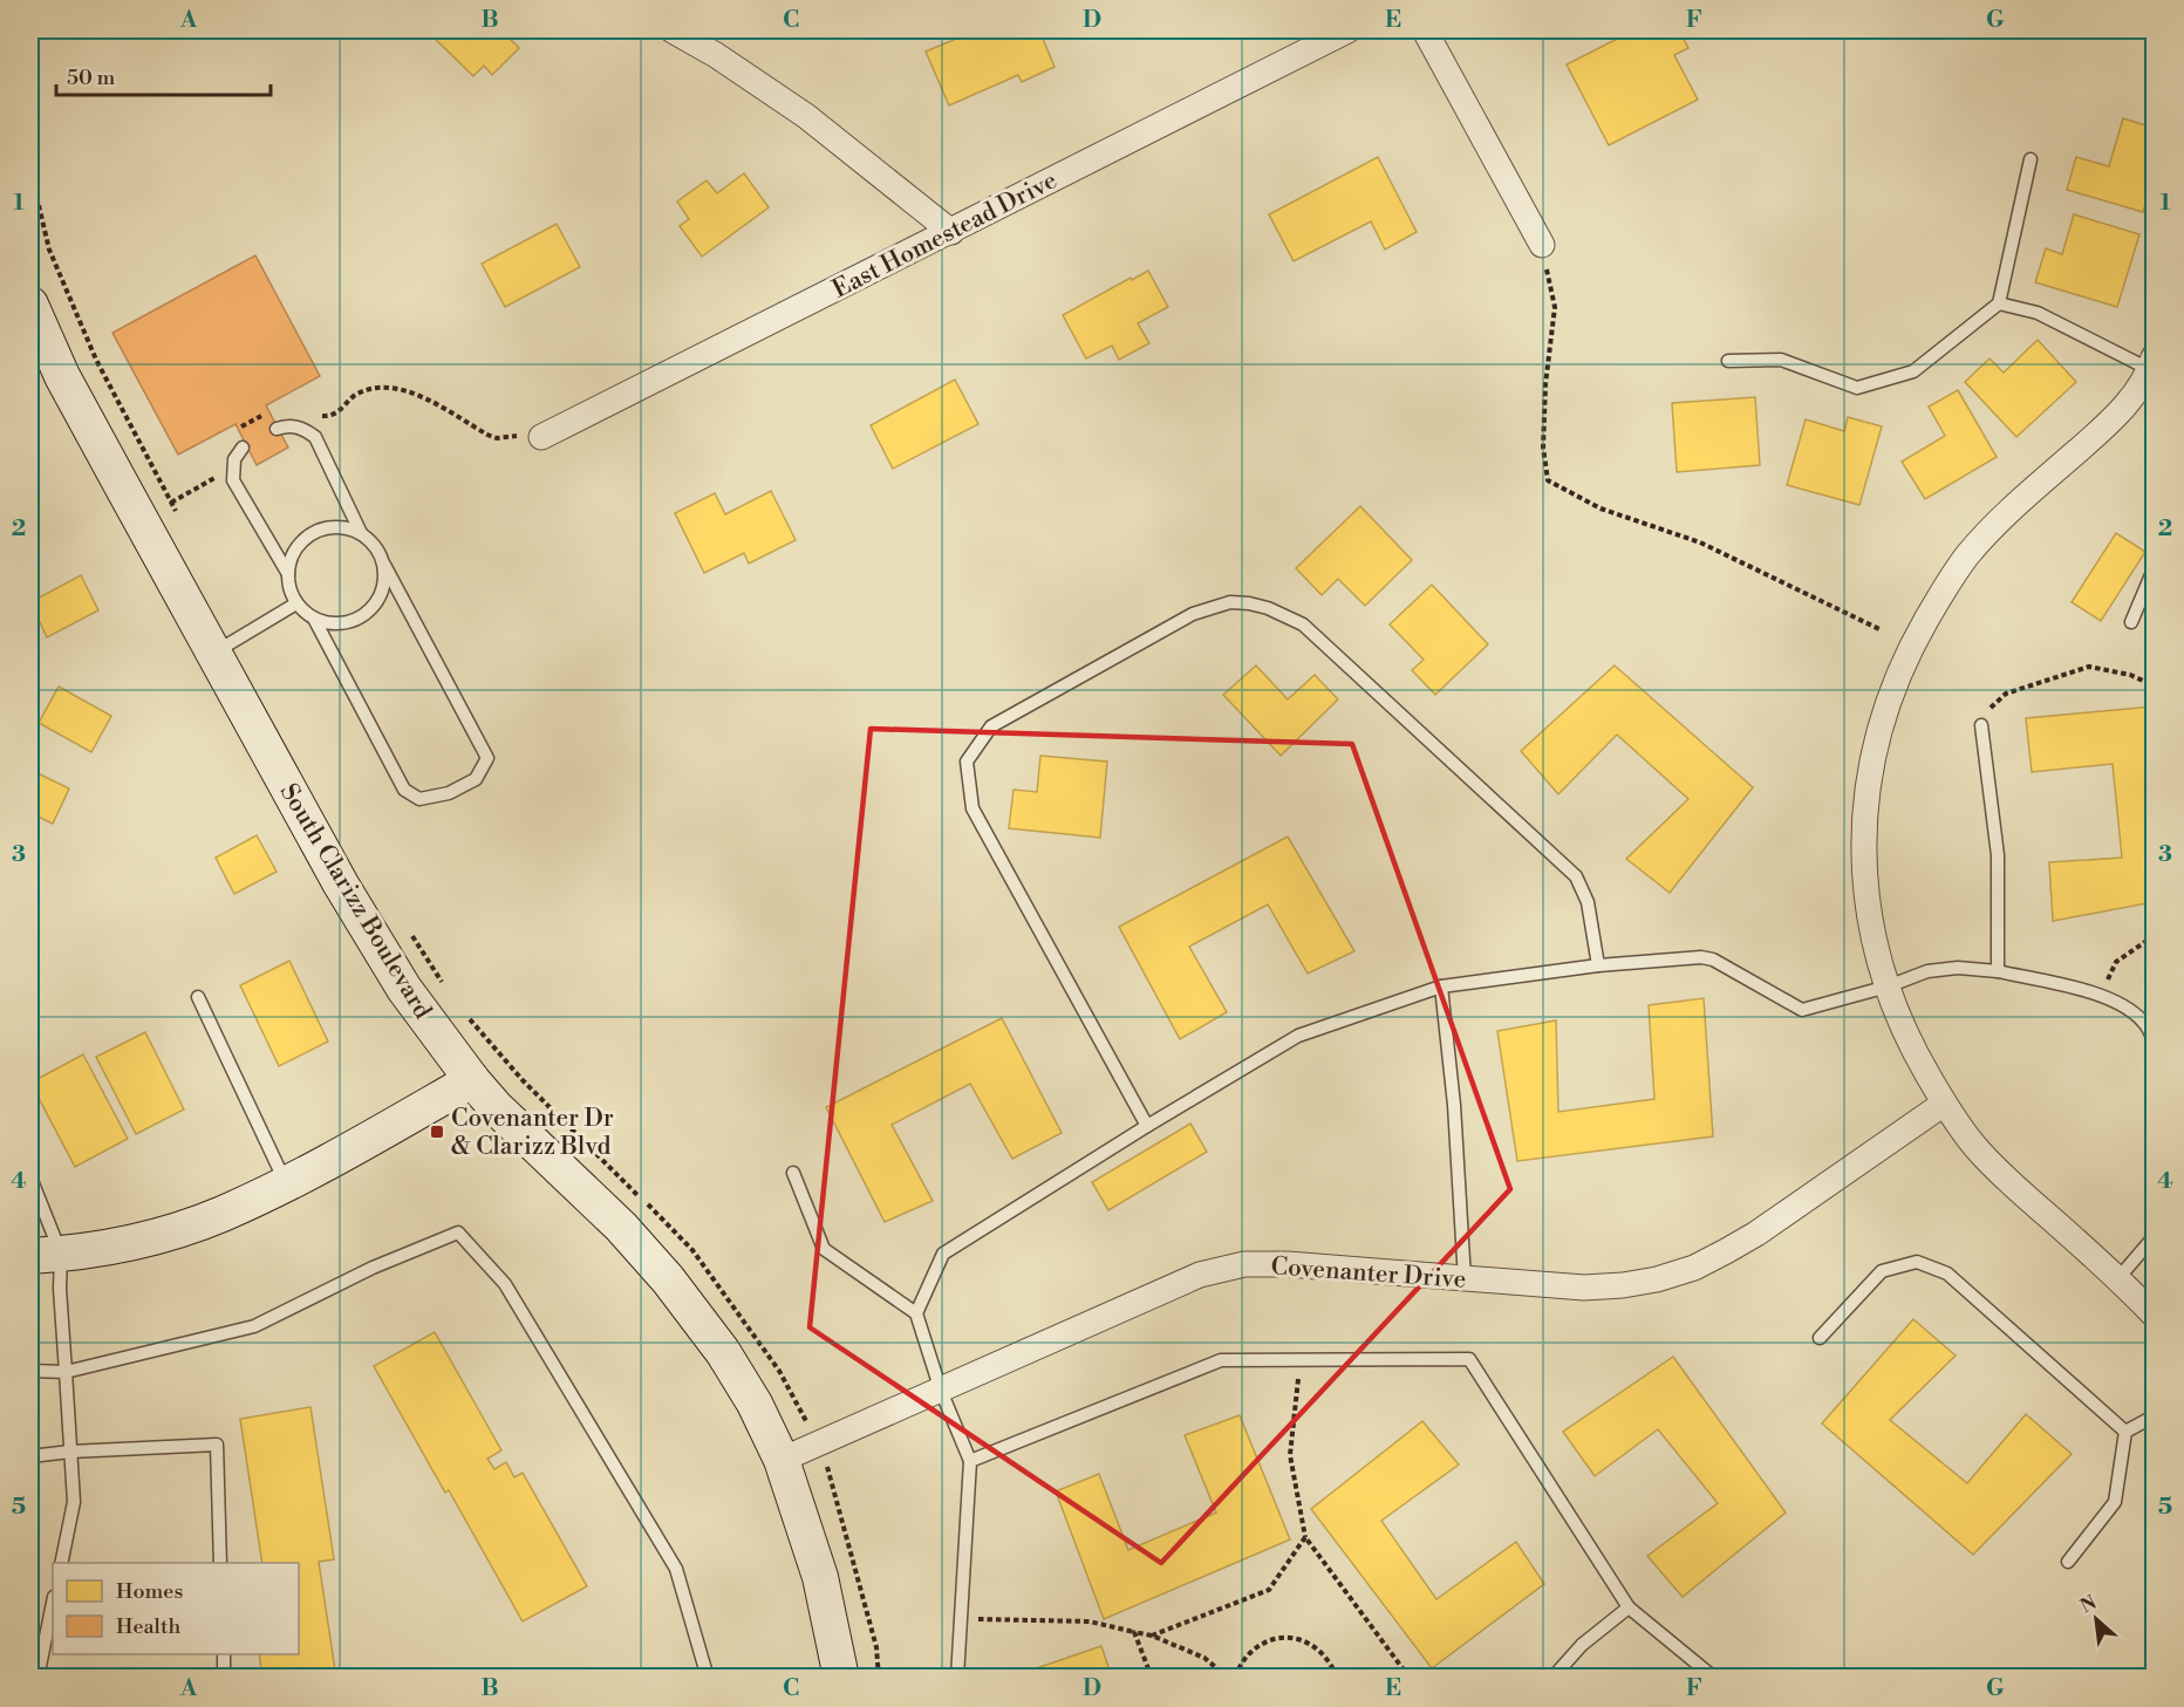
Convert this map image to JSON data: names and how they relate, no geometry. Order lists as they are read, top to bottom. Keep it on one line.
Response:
{"streets":{"street":["East Homestead Drive","South Clarizz Boulevard","Covenanter Drive"]},"crossings":[["South Clarizz Boulevard","Covenanter Drive"]],"places":{"transit":["Covenanter Dr & Clarizz Blvd"]},"legend":["Homes","Health"],"scale_bar":"50 m","north":"top left","grid":{"columns":["A","B","C","D","E","F","G"],"rows":["1","2","3","4","5"]}}
